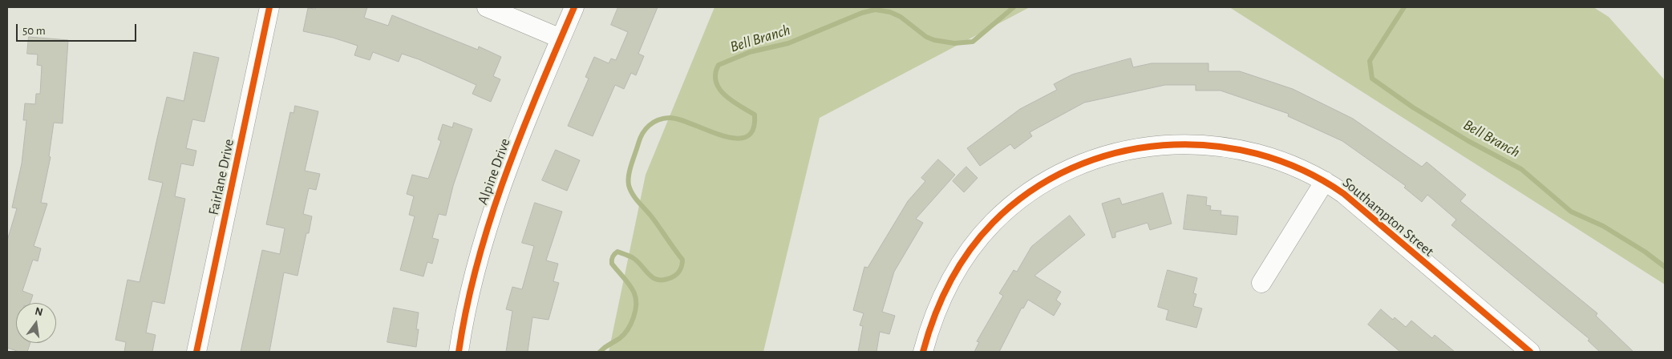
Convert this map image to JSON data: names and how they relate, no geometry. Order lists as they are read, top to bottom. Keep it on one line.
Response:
{"streets":{"street":["Alpine Drive","Fairlane Drive","Southampton Street"]},"water":["Bell Branch"],"scale_bar":"50 m","north":"top"}
